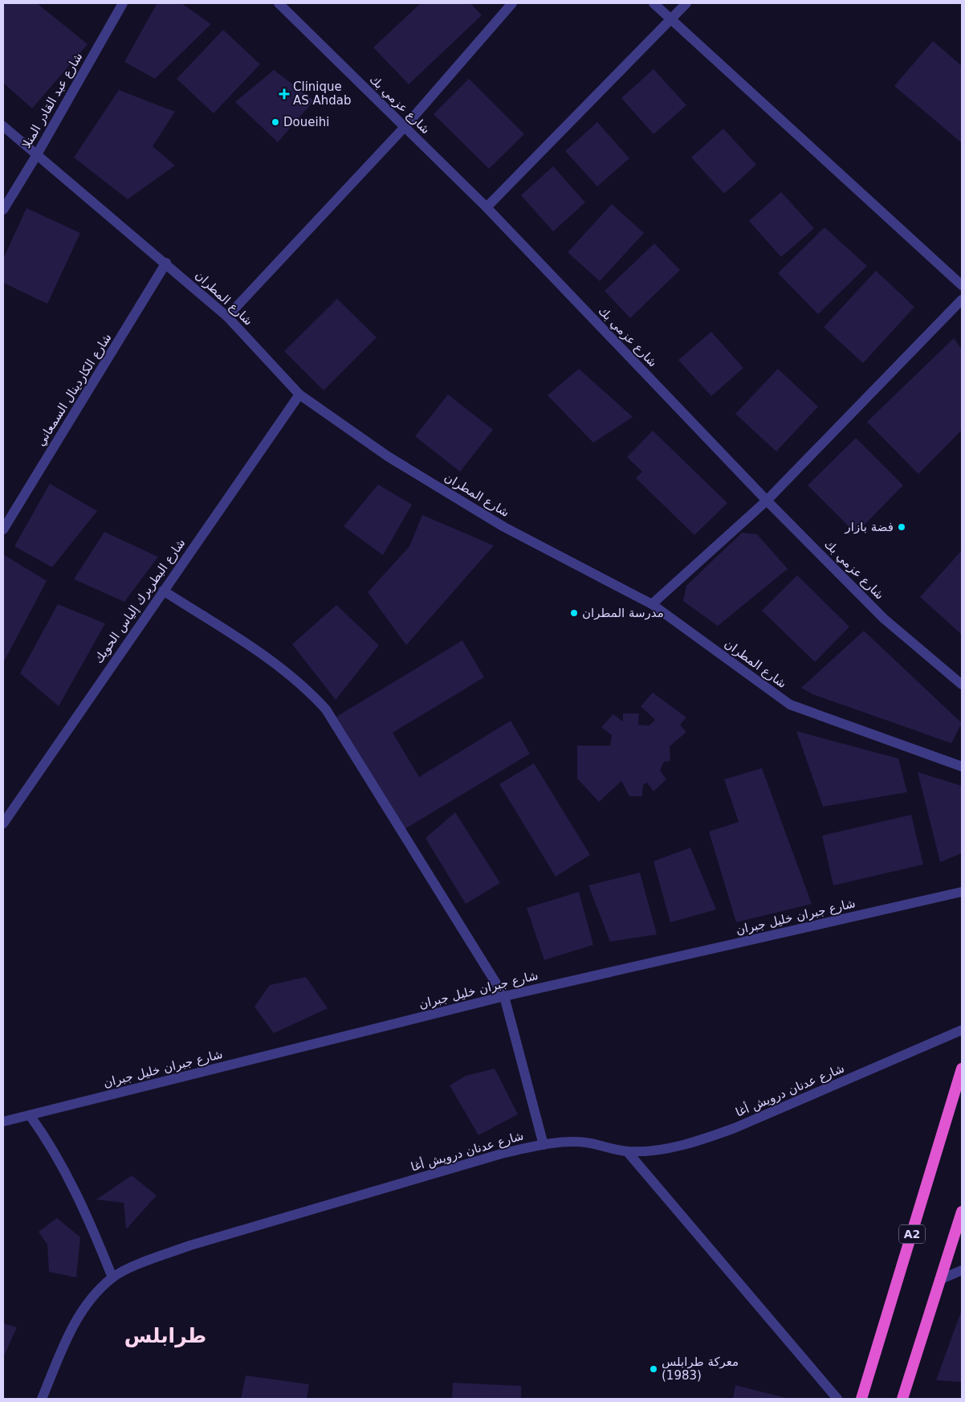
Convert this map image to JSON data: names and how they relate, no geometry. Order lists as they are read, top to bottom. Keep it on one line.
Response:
{"streets":{"highway":["A2"],"street":["شارع عبد القادر المنلا","شارع عزمي بك","شارع المطران","شارع الكاردينال السمعاني","شارع البطريرك إلياس الحويك","شارع جبران خليل جبران","شارع عدنان درويش أغا"]},"crossings":[["شارع عبد القادر المنلا","شارع المطران"],["شارع المطران","شارع الكاردينال السمعاني"],["شارع المطران","شارع البطريرك إلياس الحويك"]],"districts":["طرابلس"],"places":{"health":["Clinique AS Ahdab"],"other":["Doueihi","فضة بازار","مدرسة المطران","معركة طرابلس (1983)"]}}
